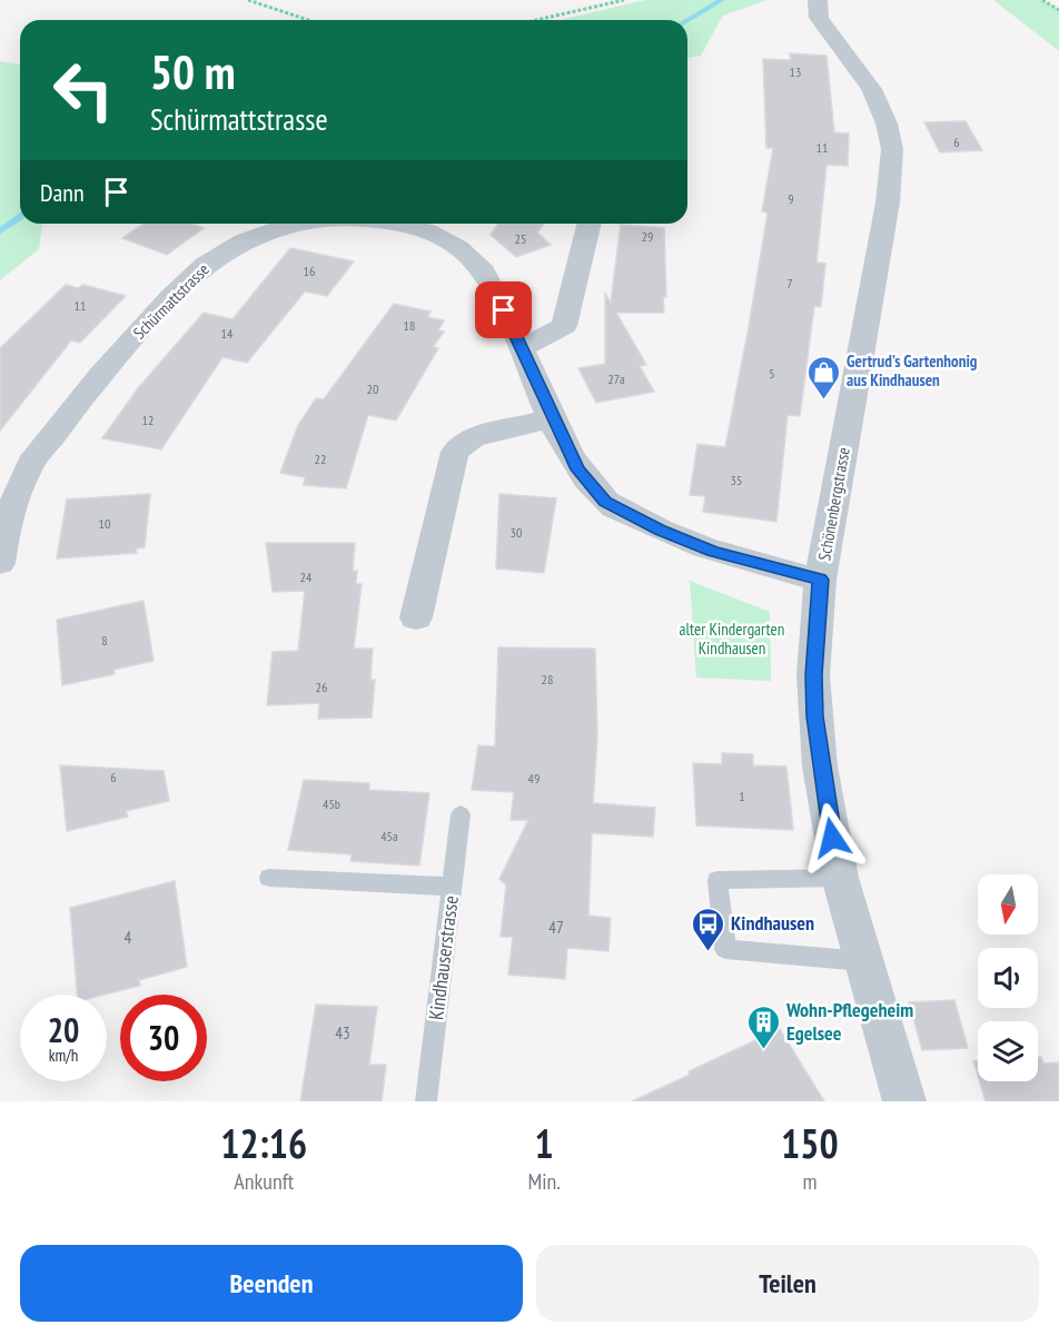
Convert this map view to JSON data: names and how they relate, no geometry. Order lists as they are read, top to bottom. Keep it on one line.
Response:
{"streets":{"street":["Schürmattstrasse","Schönenbergstrasse"],"lane":["Kindhauserstrasse"]},"crossings":[["Schürmattstrasse","Schönenbergstrasse"]],"parks":["alter Kindergarten Kindhausen"],"places":{"shop":["Gertrud's Gartenhonig aus Kindhausen"],"bus stop":["Kindhausen"],"building":["Wohn-Pflegeheim Egelsee"]},"house_numbers":["13","6","11","9","29","25","16","7","11","18","14","5","27a","20","12","22","35","10","30","24","8","28","26","6","49","1","45b","45a","47","4","43"],"north":"bottom","page":{"turn":["50 m","Schürmattstrasse"],"then":"Dann","speed":"20 km/h","limit":"30","eta":["12:16","Ankunft","1","Min.","150","m"],"buttons":["Beenden","Teilen"]}}
